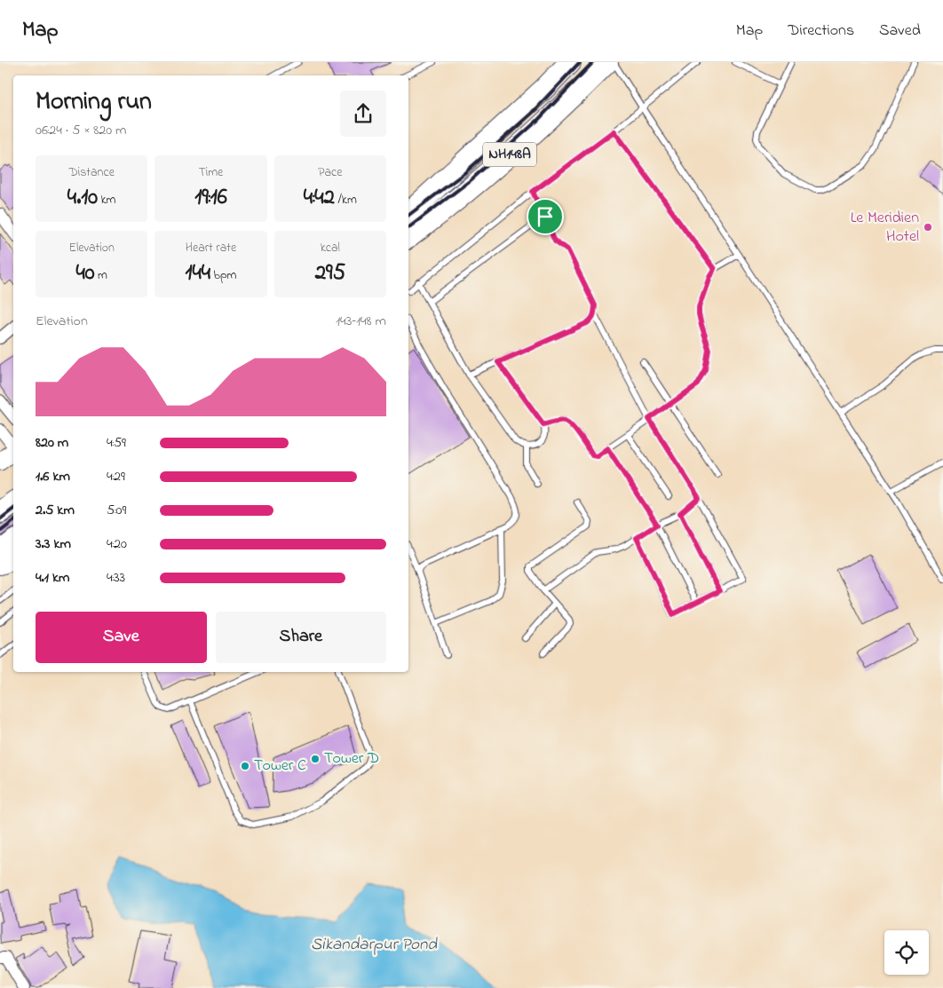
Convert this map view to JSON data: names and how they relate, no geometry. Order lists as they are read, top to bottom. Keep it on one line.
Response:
{"streets":{"highway":["NH148A"]},"water":["Sikandarpur Pond"],"places":["Le Meridien Hotel","Tower D","Tower C"],"page":{"header":"Map","nav":["Map","Directions","Saved"],"heading":["Morning run","06:24 · 5 × 820 m"],"stats":[["Distance","4.10 km"],["Time","19:16"],["Pace","4:42 /km"],["Elevation","40 m"],["Heart rate","144 bpm"],["kcal","295"]],"chart":["Elevation","143–148 m"],"list":[{"name":"820 m","note":"4:59"},{"name":"1.6 km","note":"4:29"},{"name":"2.5 km","note":"5:09"},{"name":"3.3 km","note":"4:20"},{"name":"4.1 km","note":"4:33"}],"buttons":["Save","Share"]}}
